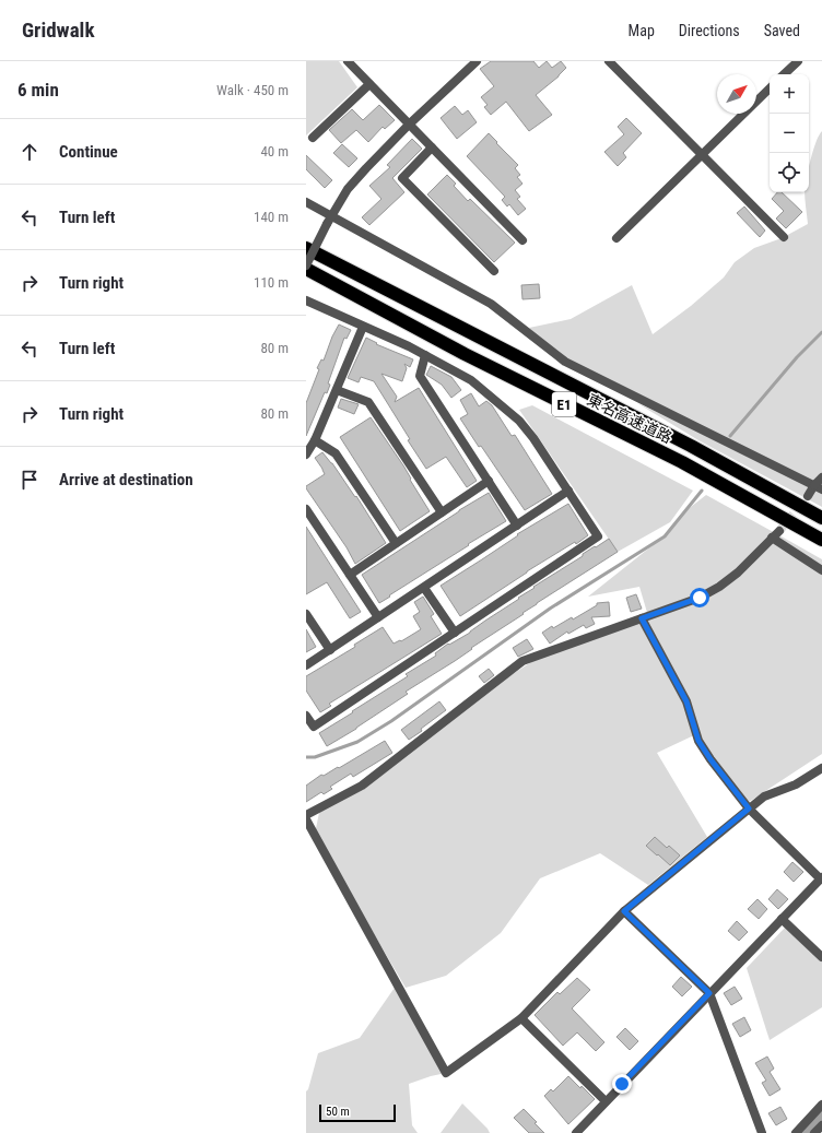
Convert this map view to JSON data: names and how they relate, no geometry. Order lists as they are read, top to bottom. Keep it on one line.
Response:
{"streets":{"highway":["E1","東名高速道路"]},"scale_bar":"50 m","north":"top right","page":{"header":"Gridwalk","nav":["Map","Directions","Saved"],"heading":["6 min","Walk · 450 m"],"map_buttons":["+","−"],"list":[["Continue","40 m"],["Turn left","140 m"],["Turn right","110 m"],["Turn left","80 m"],["Turn right","80 m"],"Arrive at destination"],"scale":"50 m"}}
